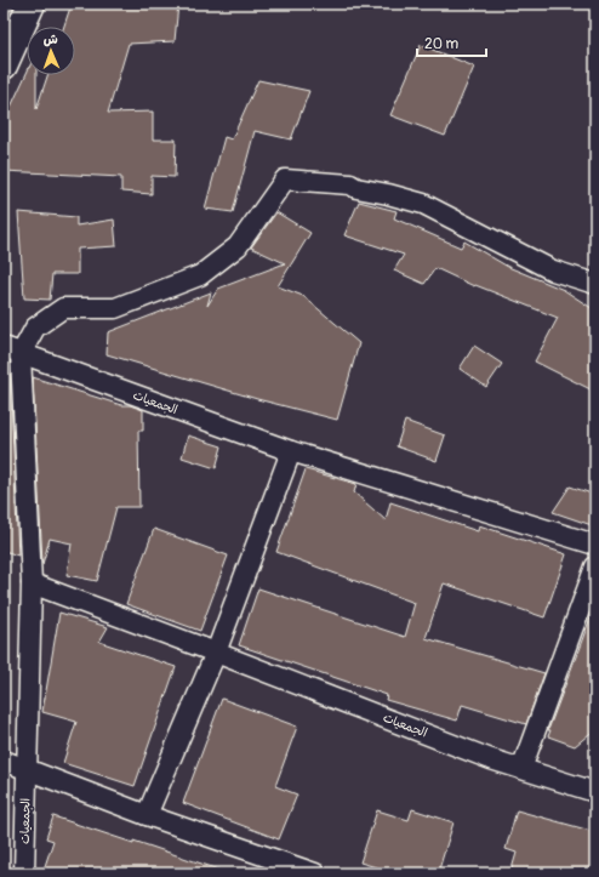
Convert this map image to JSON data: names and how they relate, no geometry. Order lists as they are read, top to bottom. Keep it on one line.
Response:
{"streets":{"street":["الجمعيات"]},"scale_bar":"20 m","north":"top"}
